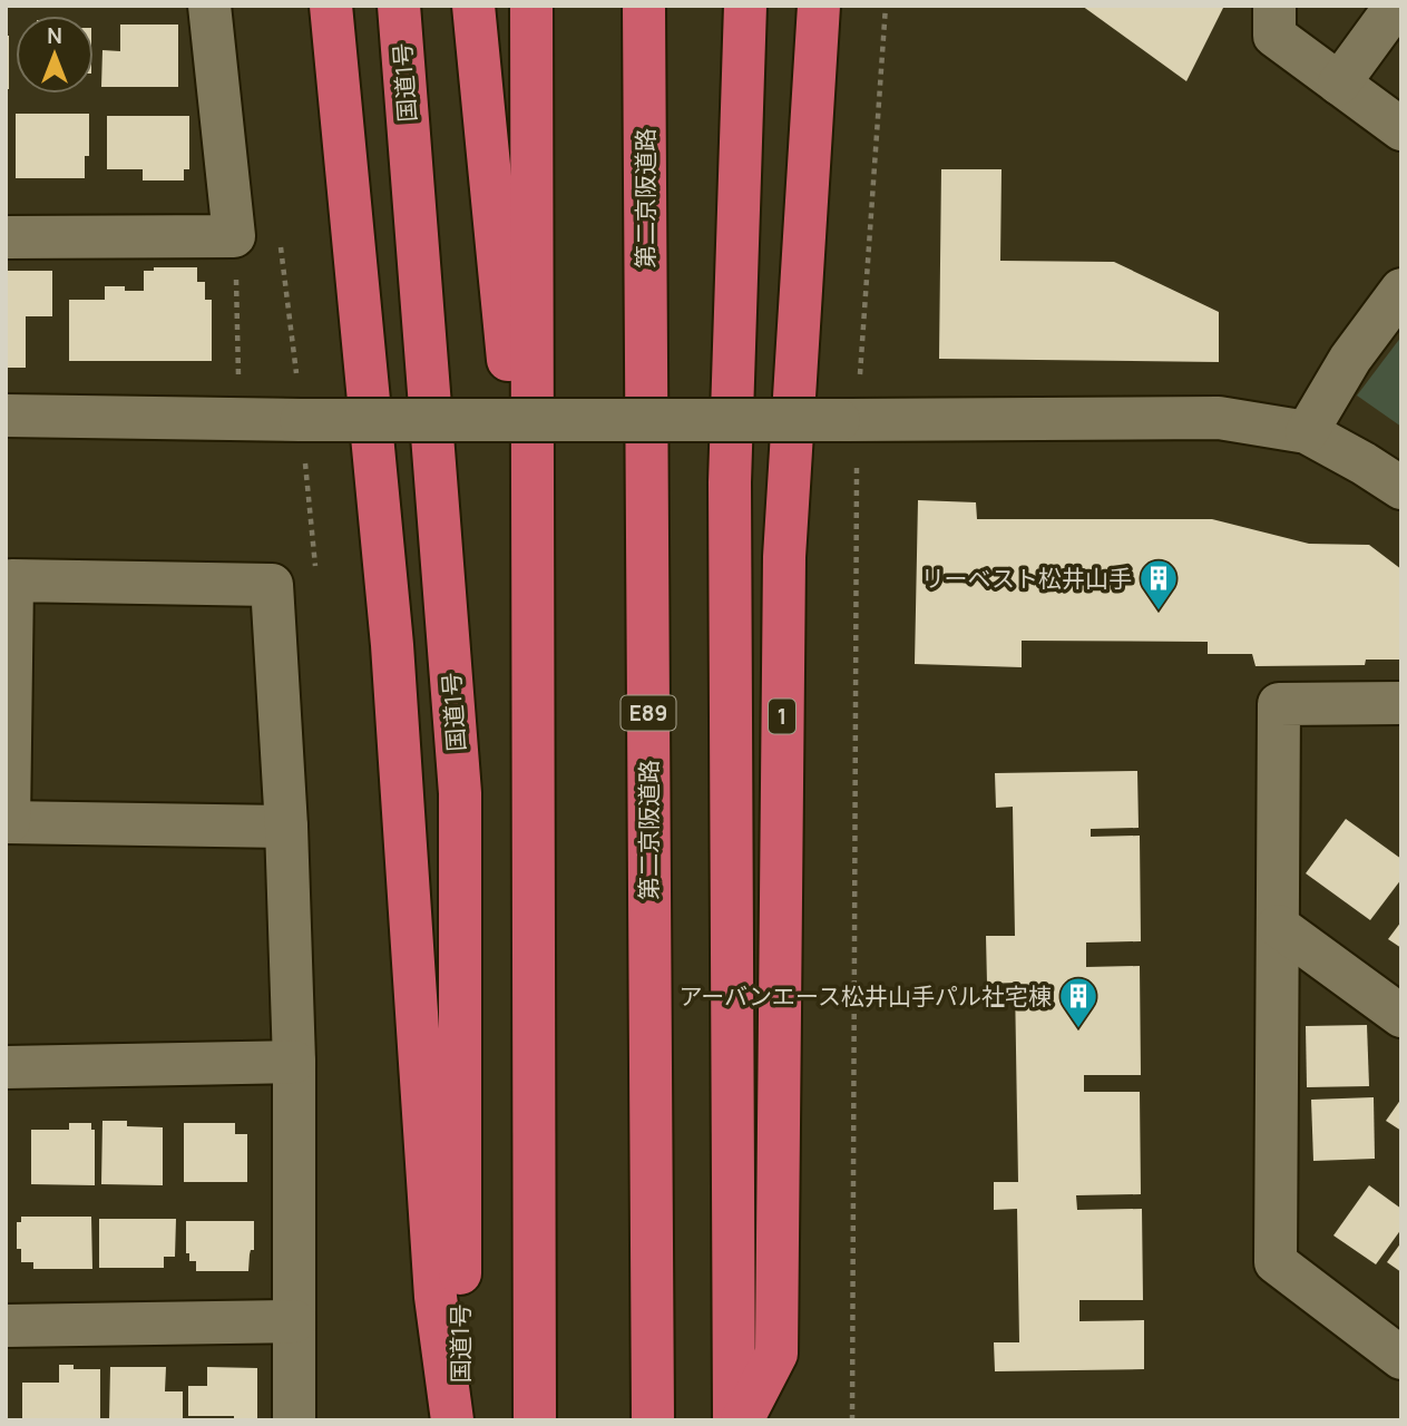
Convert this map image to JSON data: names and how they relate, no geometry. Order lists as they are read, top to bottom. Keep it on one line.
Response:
{"streets":{"highway":["国道1号","第二京阪道路","E89","1"]},"places":{"building":["リーベスト松井山手","アーバンエース松井山手パル社宅棟"]},"north":"top"}
